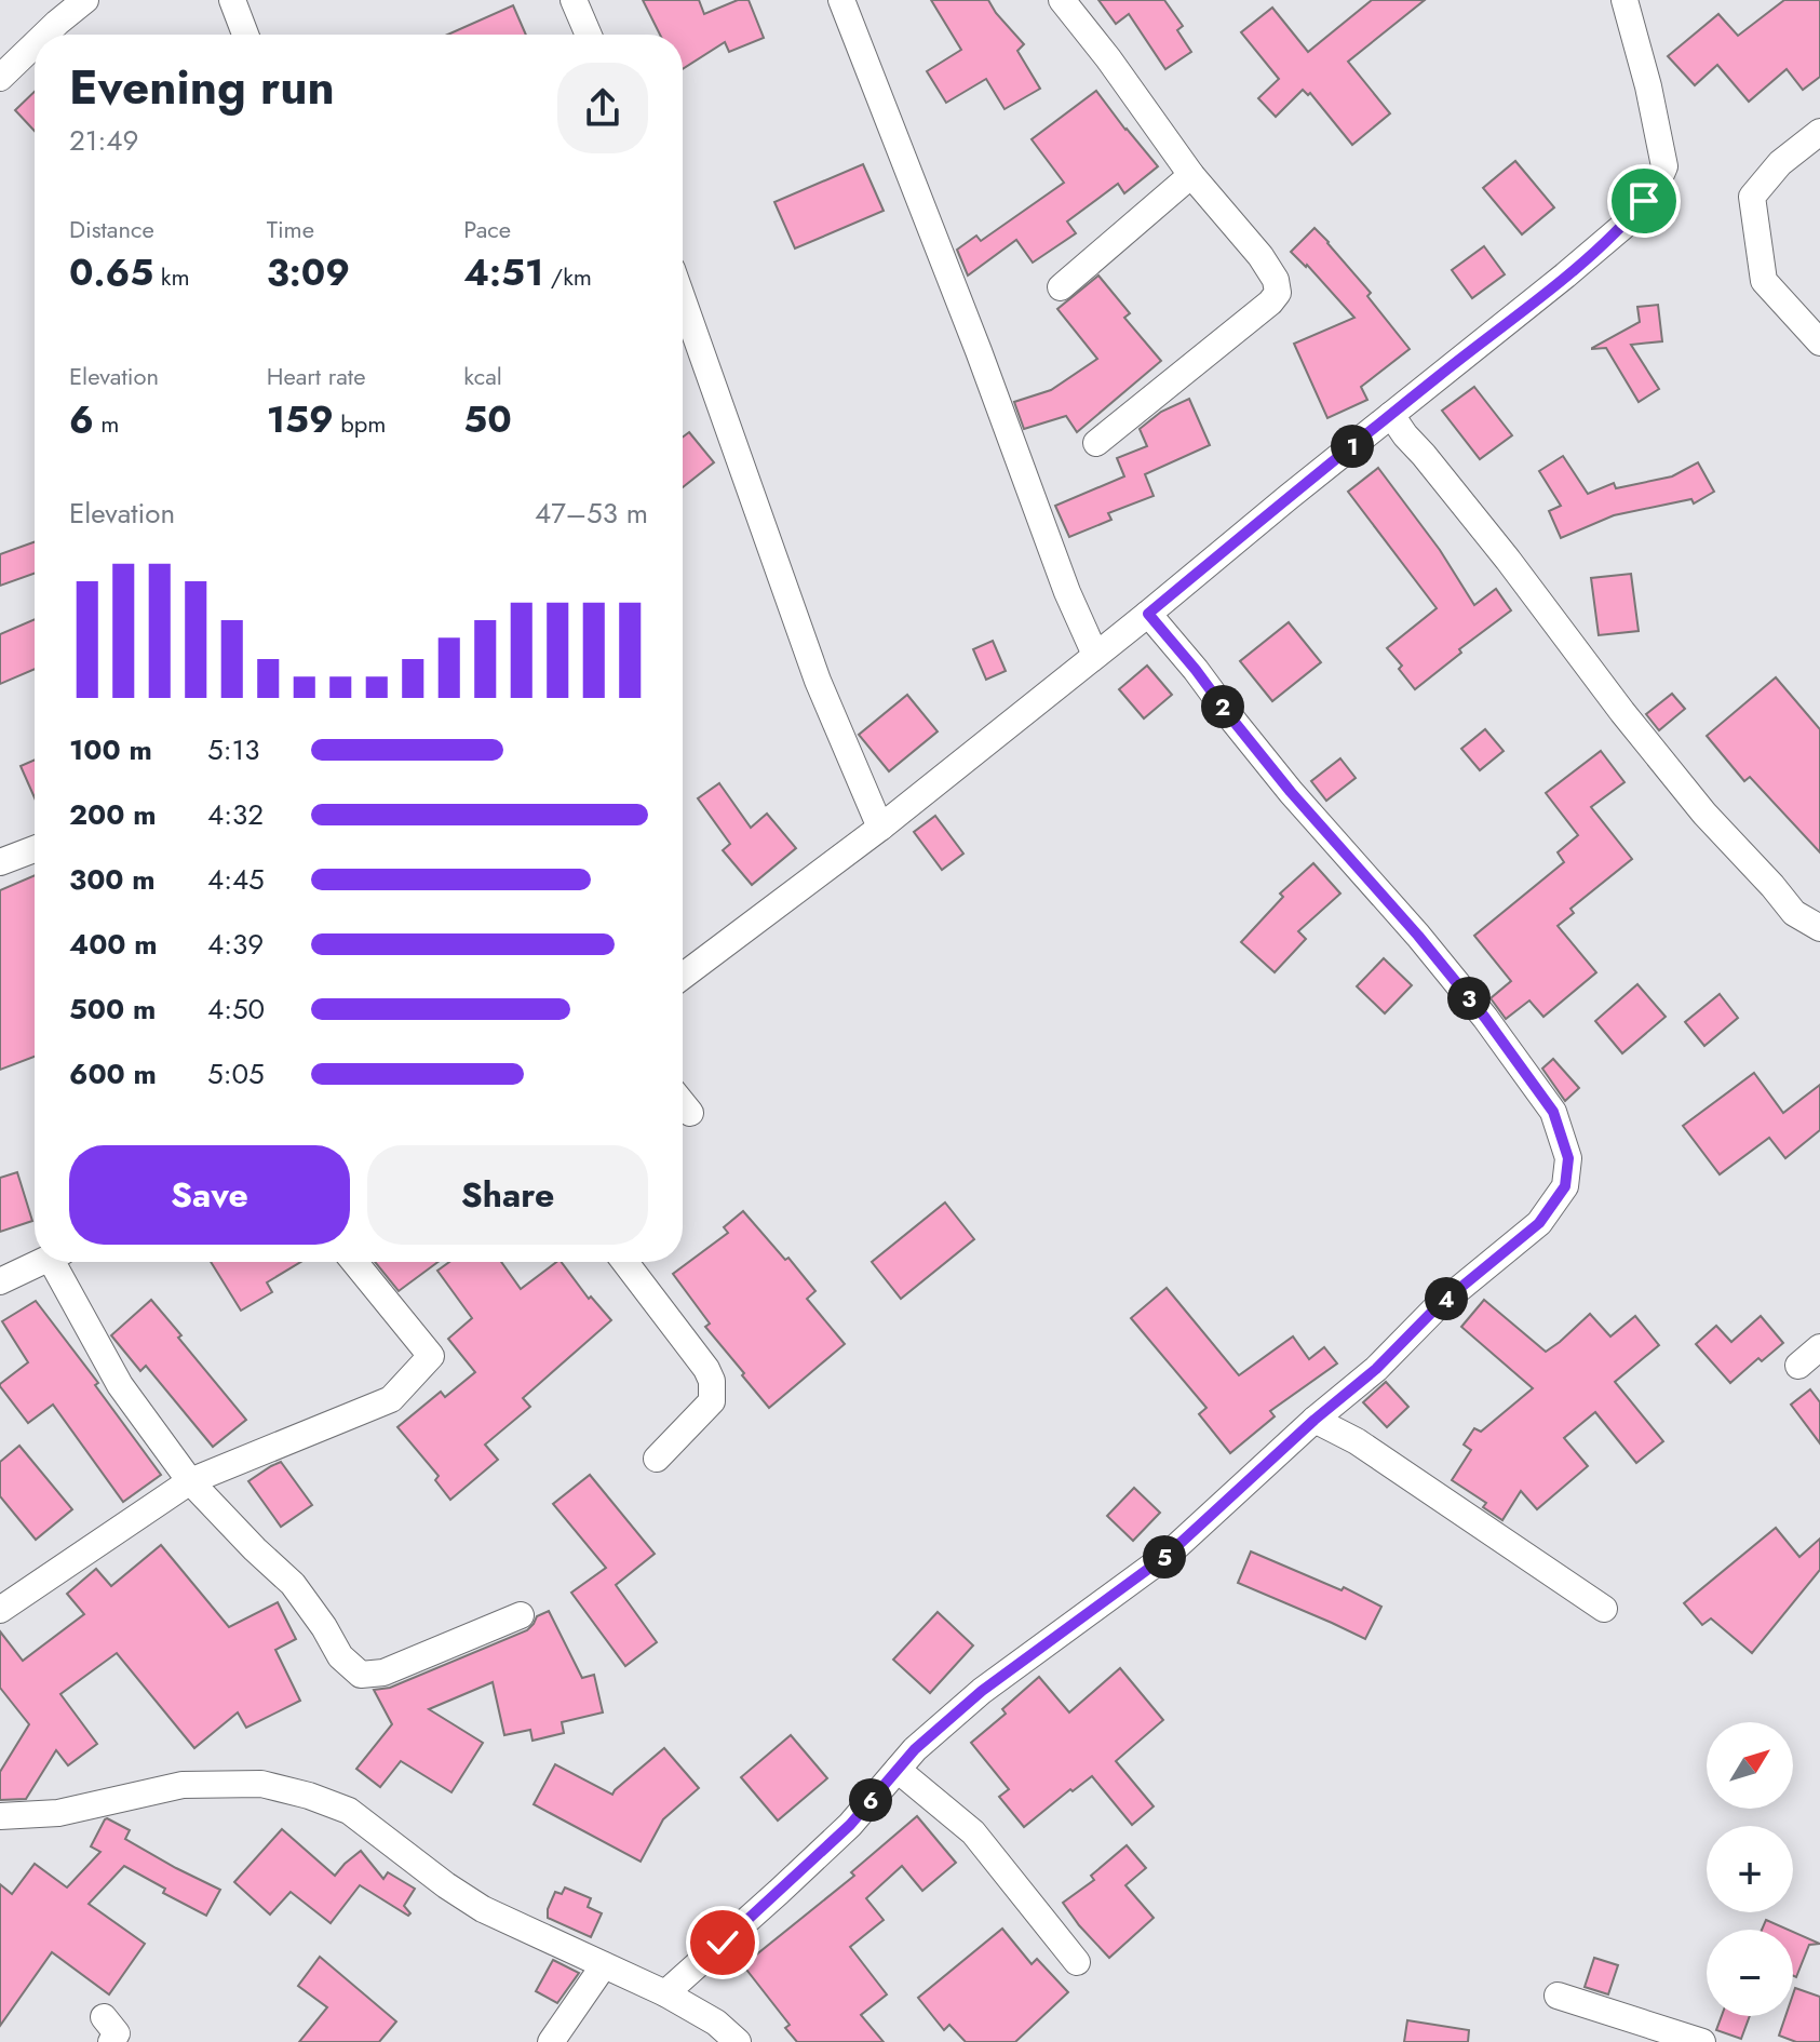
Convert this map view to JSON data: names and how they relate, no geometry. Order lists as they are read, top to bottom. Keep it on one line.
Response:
{"north":"top right","page":{"heading":["Evening run","21:49"],"stats":[["Distance","0.65 km"],["Time","3:09"],["Pace","4:51 /km"],["Elevation","6 m"],["Heart rate","159 bpm"],["kcal","50"]],"pins":["1","2","3","4","5","6"],"chart":["Elevation","47–53 m"],"list":[{"name":"100 m","note":"5:13"},{"name":"200 m","note":"4:32"},{"name":"300 m","note":"4:45"},{"name":"400 m","note":"4:39"},{"name":"500 m","note":"4:50"},{"name":"600 m","note":"5:05"}],"buttons":["Save","Share"],"map_buttons":["+","−"]}}
